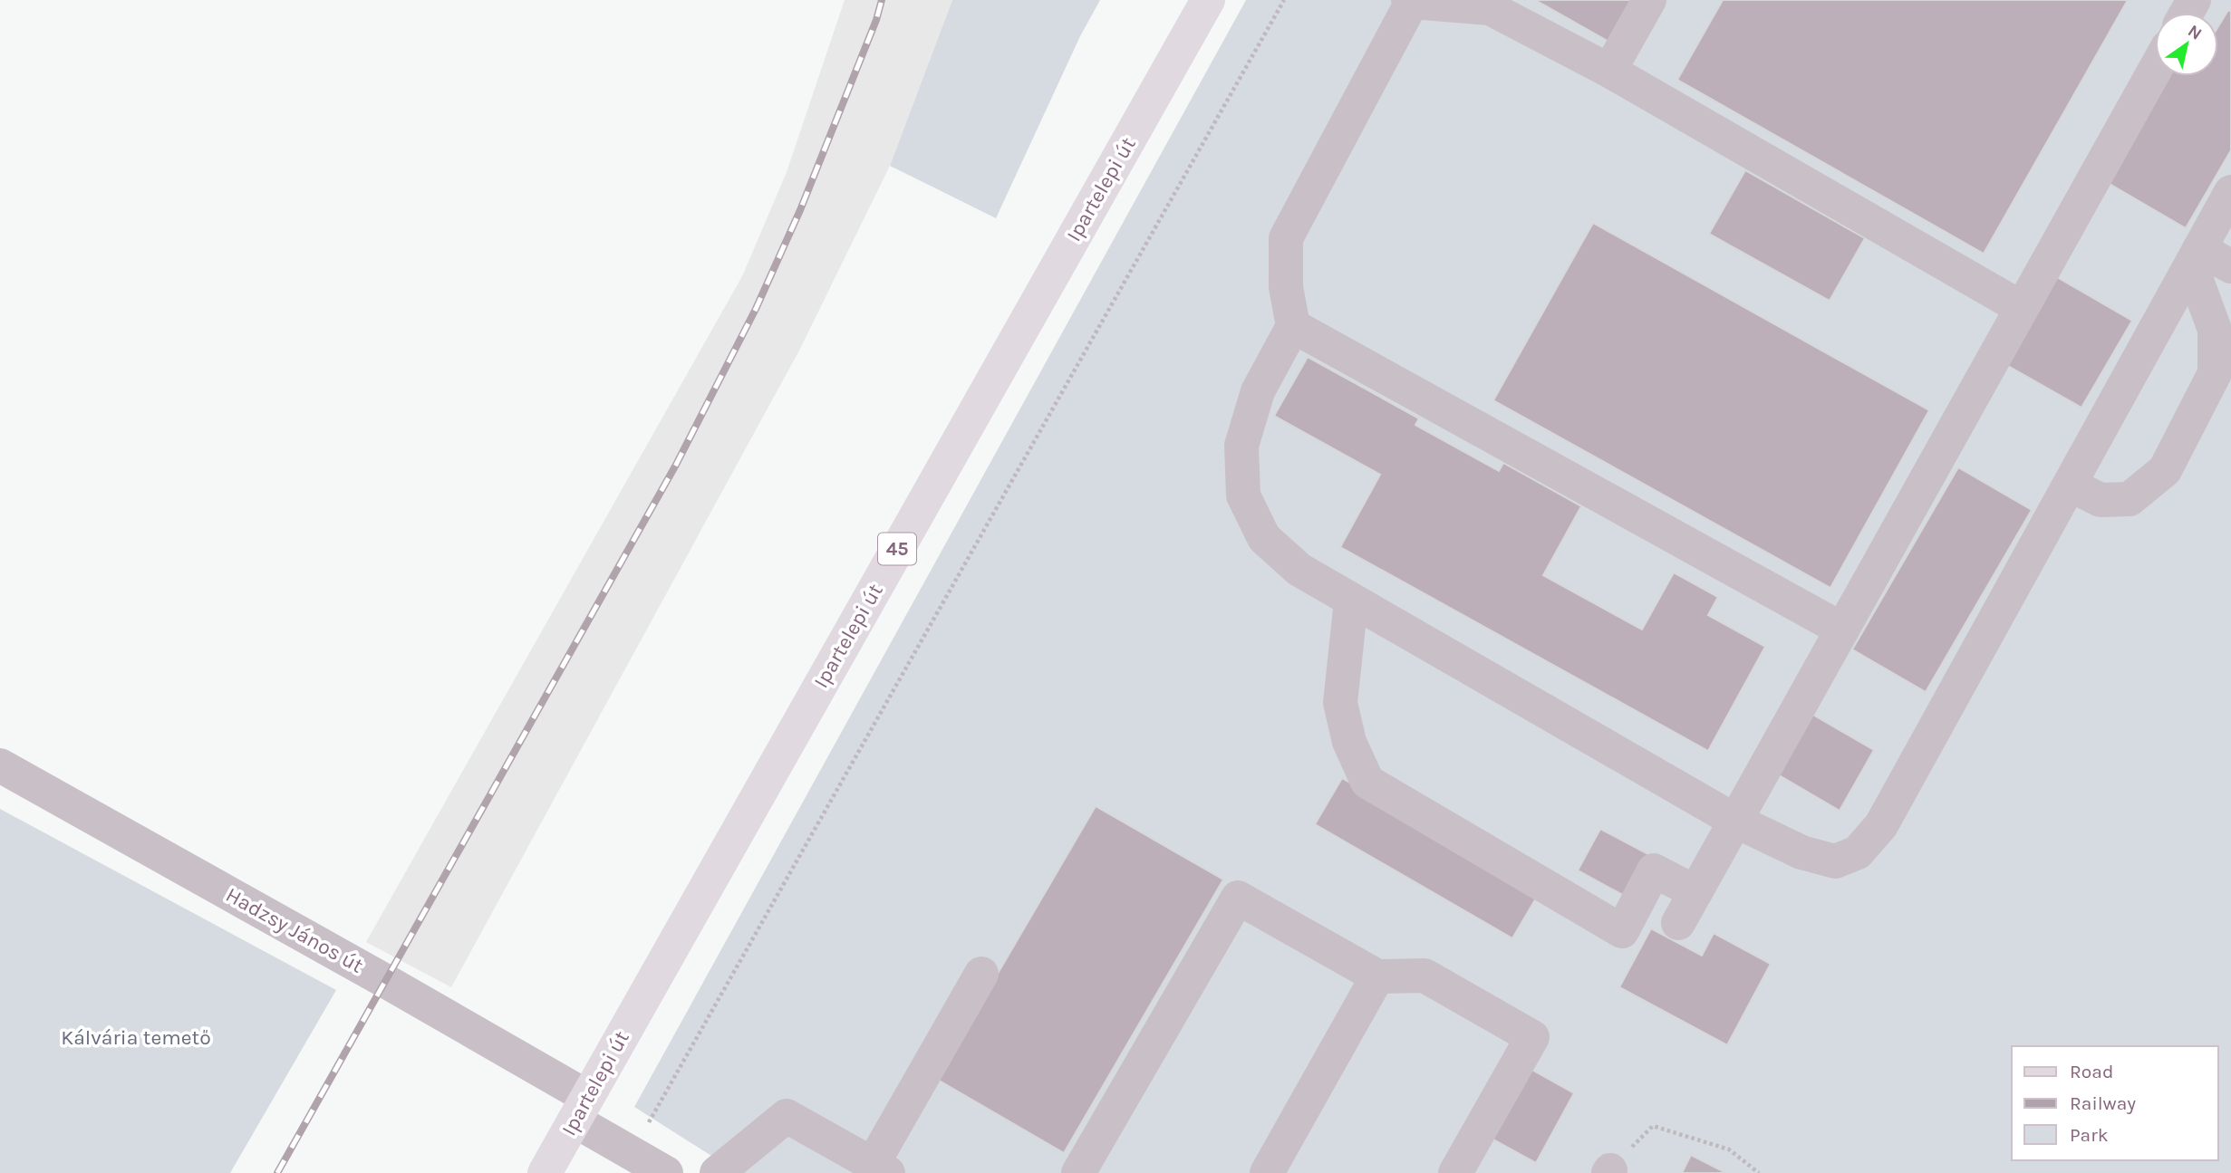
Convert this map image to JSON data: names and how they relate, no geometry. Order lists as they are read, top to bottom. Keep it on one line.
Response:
{"streets":{"main road":["Ipartelepi út","45"],"street":["Hadzsy János út"]},"crossings":[["Ipartelepi út","Hadzsy János út"]],"parks":["Kálvária temető"],"legend":["Road","Railway","Park"],"north":"top right"}
